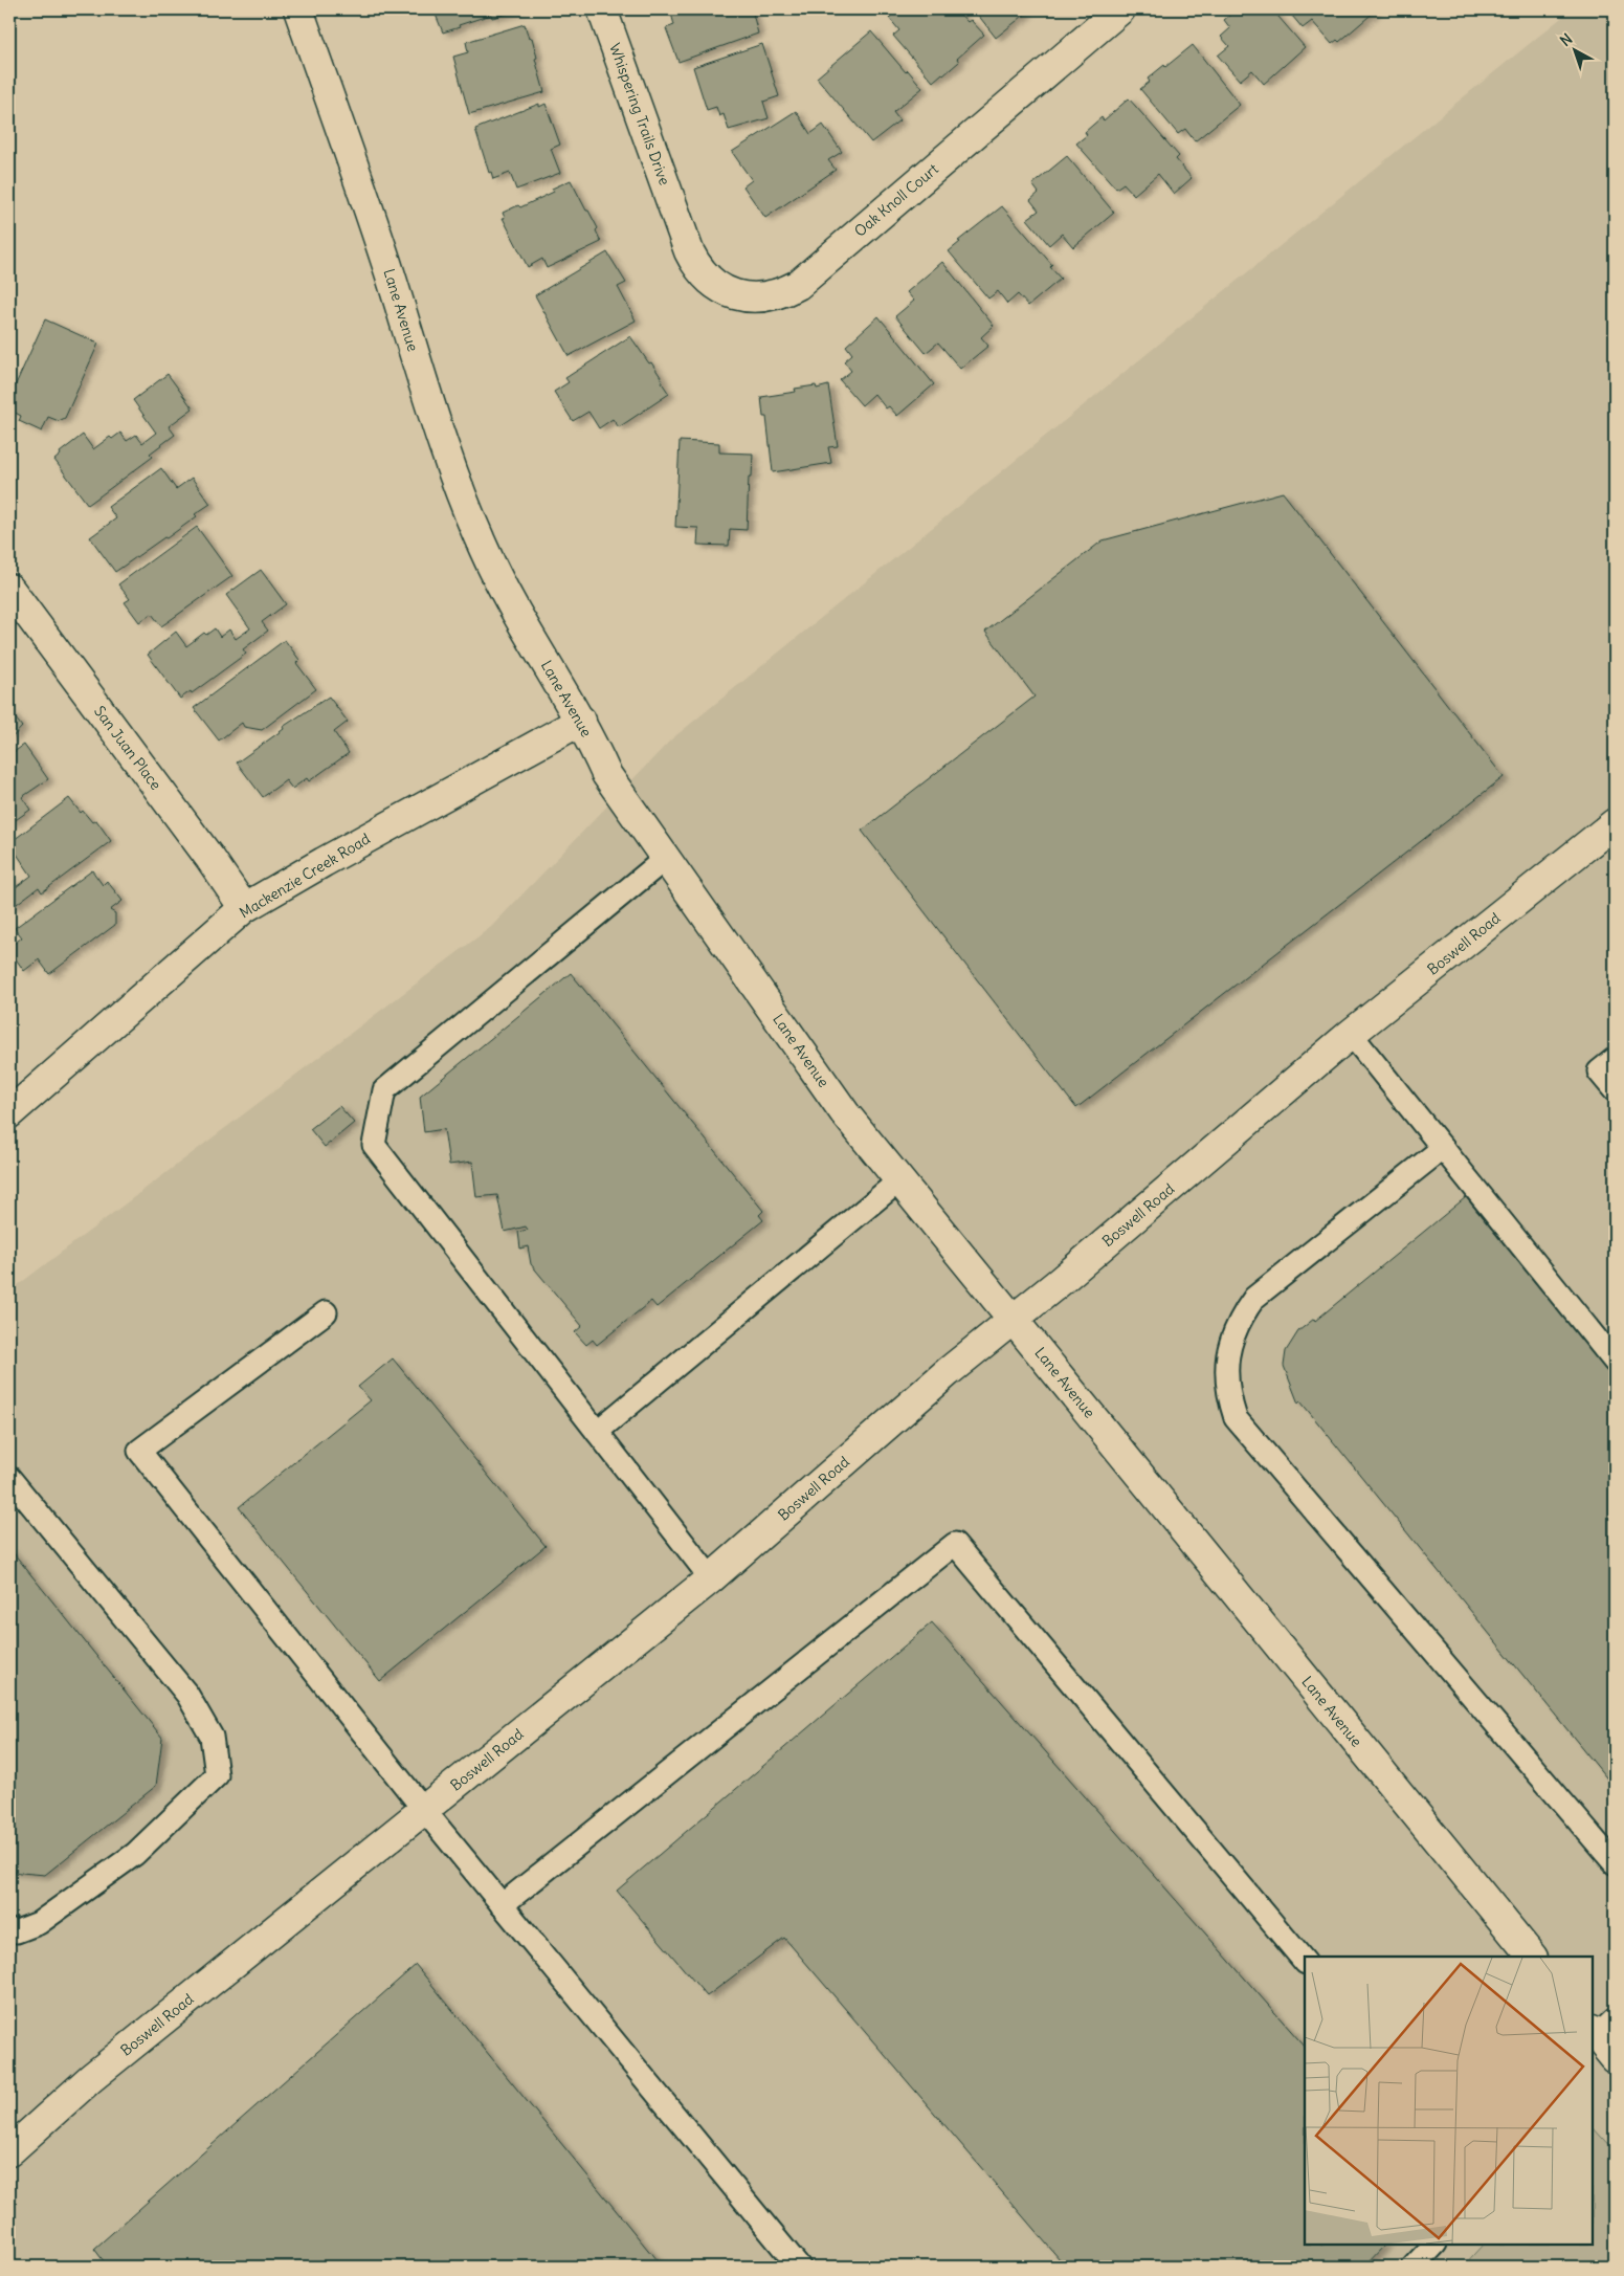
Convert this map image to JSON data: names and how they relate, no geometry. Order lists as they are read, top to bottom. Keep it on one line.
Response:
{"streets":{"street":["Whispering Trails Drive","Oak Knoll Court","Lane Avenue","San Juan Place","Mackenzie Creek Road","Boswell Road"]},"crossings":[["Whispering Trails Drive","Oak Knoll Court"],["Lane Avenue","Mackenzie Creek Road"],["Lane Avenue","Boswell Road"],["San Juan Place","Mackenzie Creek Road"]],"north":"top left"}
